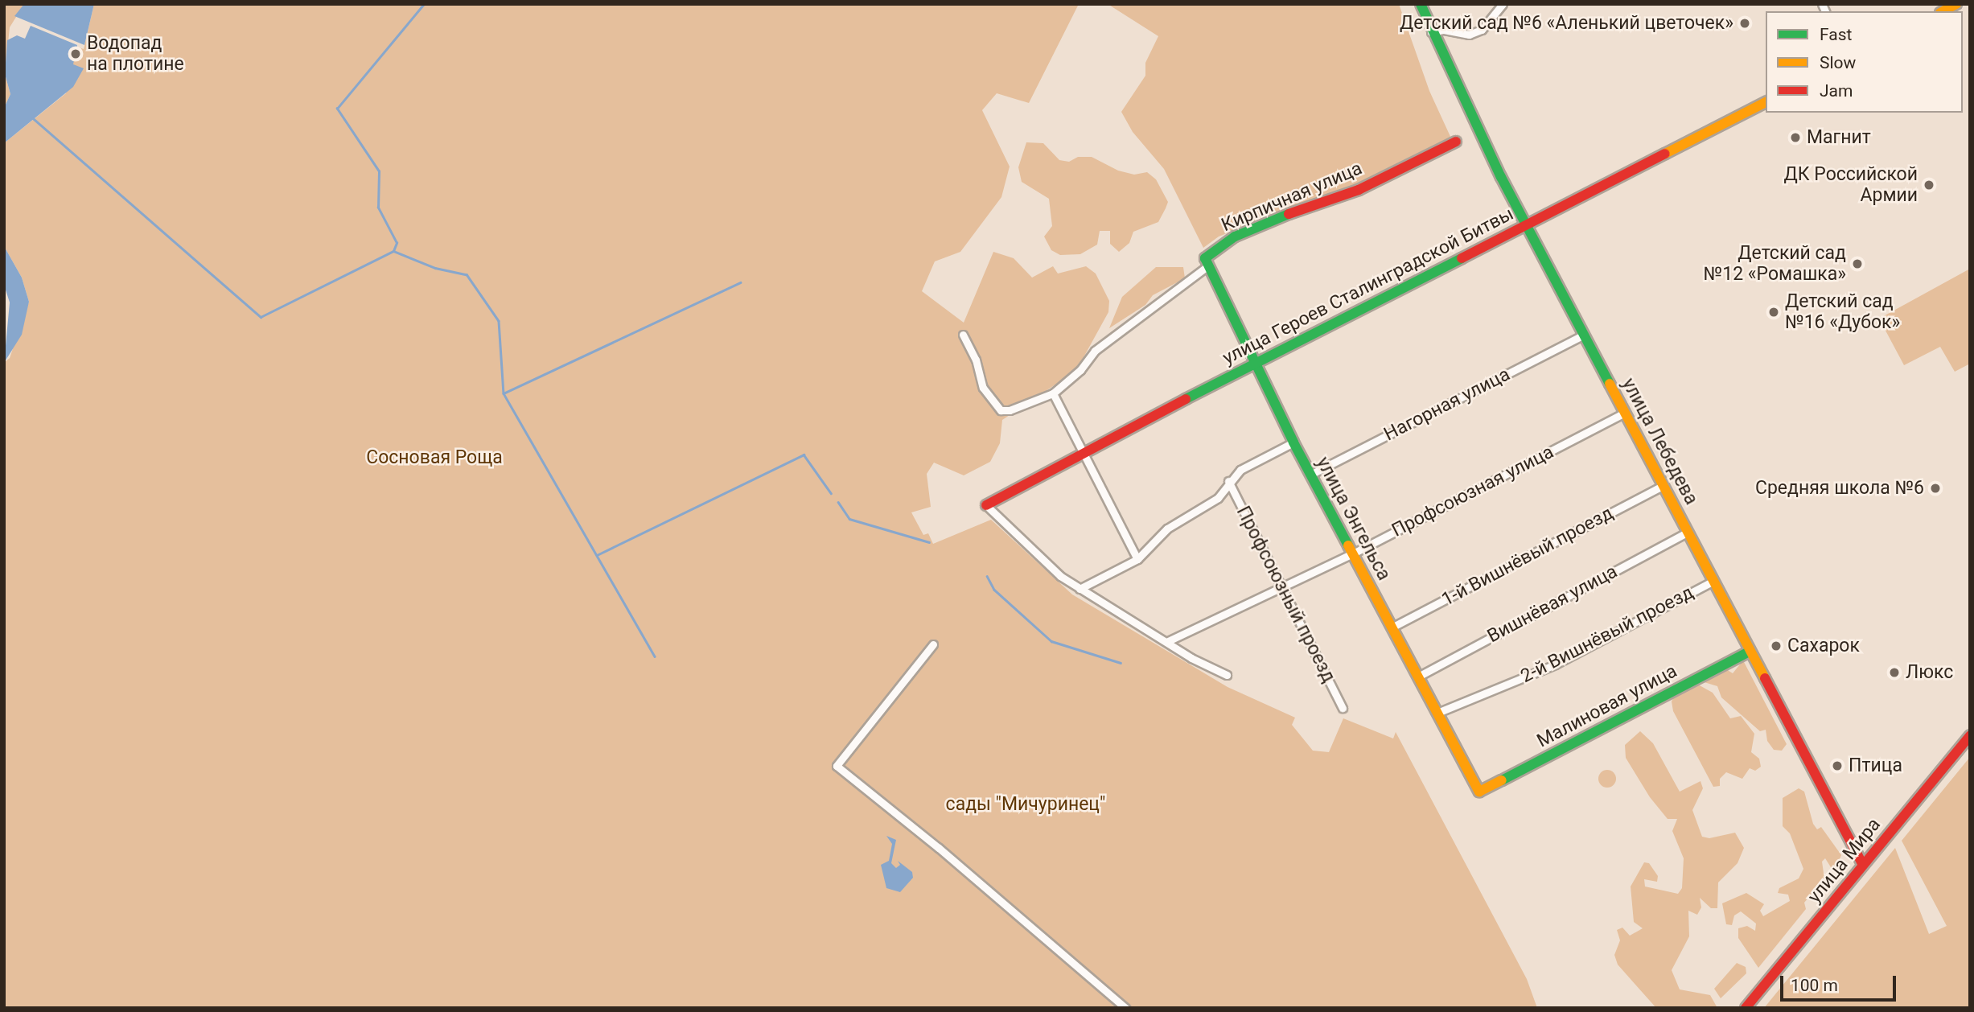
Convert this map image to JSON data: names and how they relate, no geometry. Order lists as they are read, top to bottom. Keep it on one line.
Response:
{"streets":{"street":["Кирпичная улица","улица Героев Сталинградской Битвы","Нагорная улица","улица Лебедева","Профсоюзная улица","улица Энгельса","1-й Вишнёвый проезд","Профсоюзный проезд","Вишнёвая улица","2-й Вишнёвый проезд","Малиновая улица","улица Мира"]},"crossings":[["Кирпичная улица","улица Энгельса"],["улица Героев Сталинградской Битвы","улица Лебедева"],["улица Героев Сталинградской Битвы","улица Энгельса"],["Нагорная улица","улица Лебедева"],["Нагорная улица","улица Энгельса"],["улица Лебедева","Профсоюзная улица"],["улица Лебедева","1-й Вишнёвый проезд"],["улица Лебедева","Вишнёвая улица"],["улица Лебедева","2-й Вишнёвый проезд"],["улица Лебедева","Малиновая улица"],["улица Лебедева","улица Мира"],["Профсоюзная улица","улица Энгельса"],["Профсоюзная улица","Профсоюзный проезд"],["улица Энгельса","1-й Вишнёвый проезд"],["улица Энгельса","Вишнёвая улица"],["улица Энгельса","2-й Вишнёвый проезд"],["улица Энгельса","Малиновая улица"]],"parks":["Сосновая Роща","сады \"Мичуринец\""],"places":["Детский сад №6 «Аленький цветочек»","Водопад на плотине","Магнит","ДК Российской Армии","Детский сад №12 «Ромашка»","Детский сад №16 «Дубок»","Средняя школа №6","Сахарок","Люкс","Птица"],"legend":["Fast","Slow","Jam"],"scale_bar":"100 m"}
